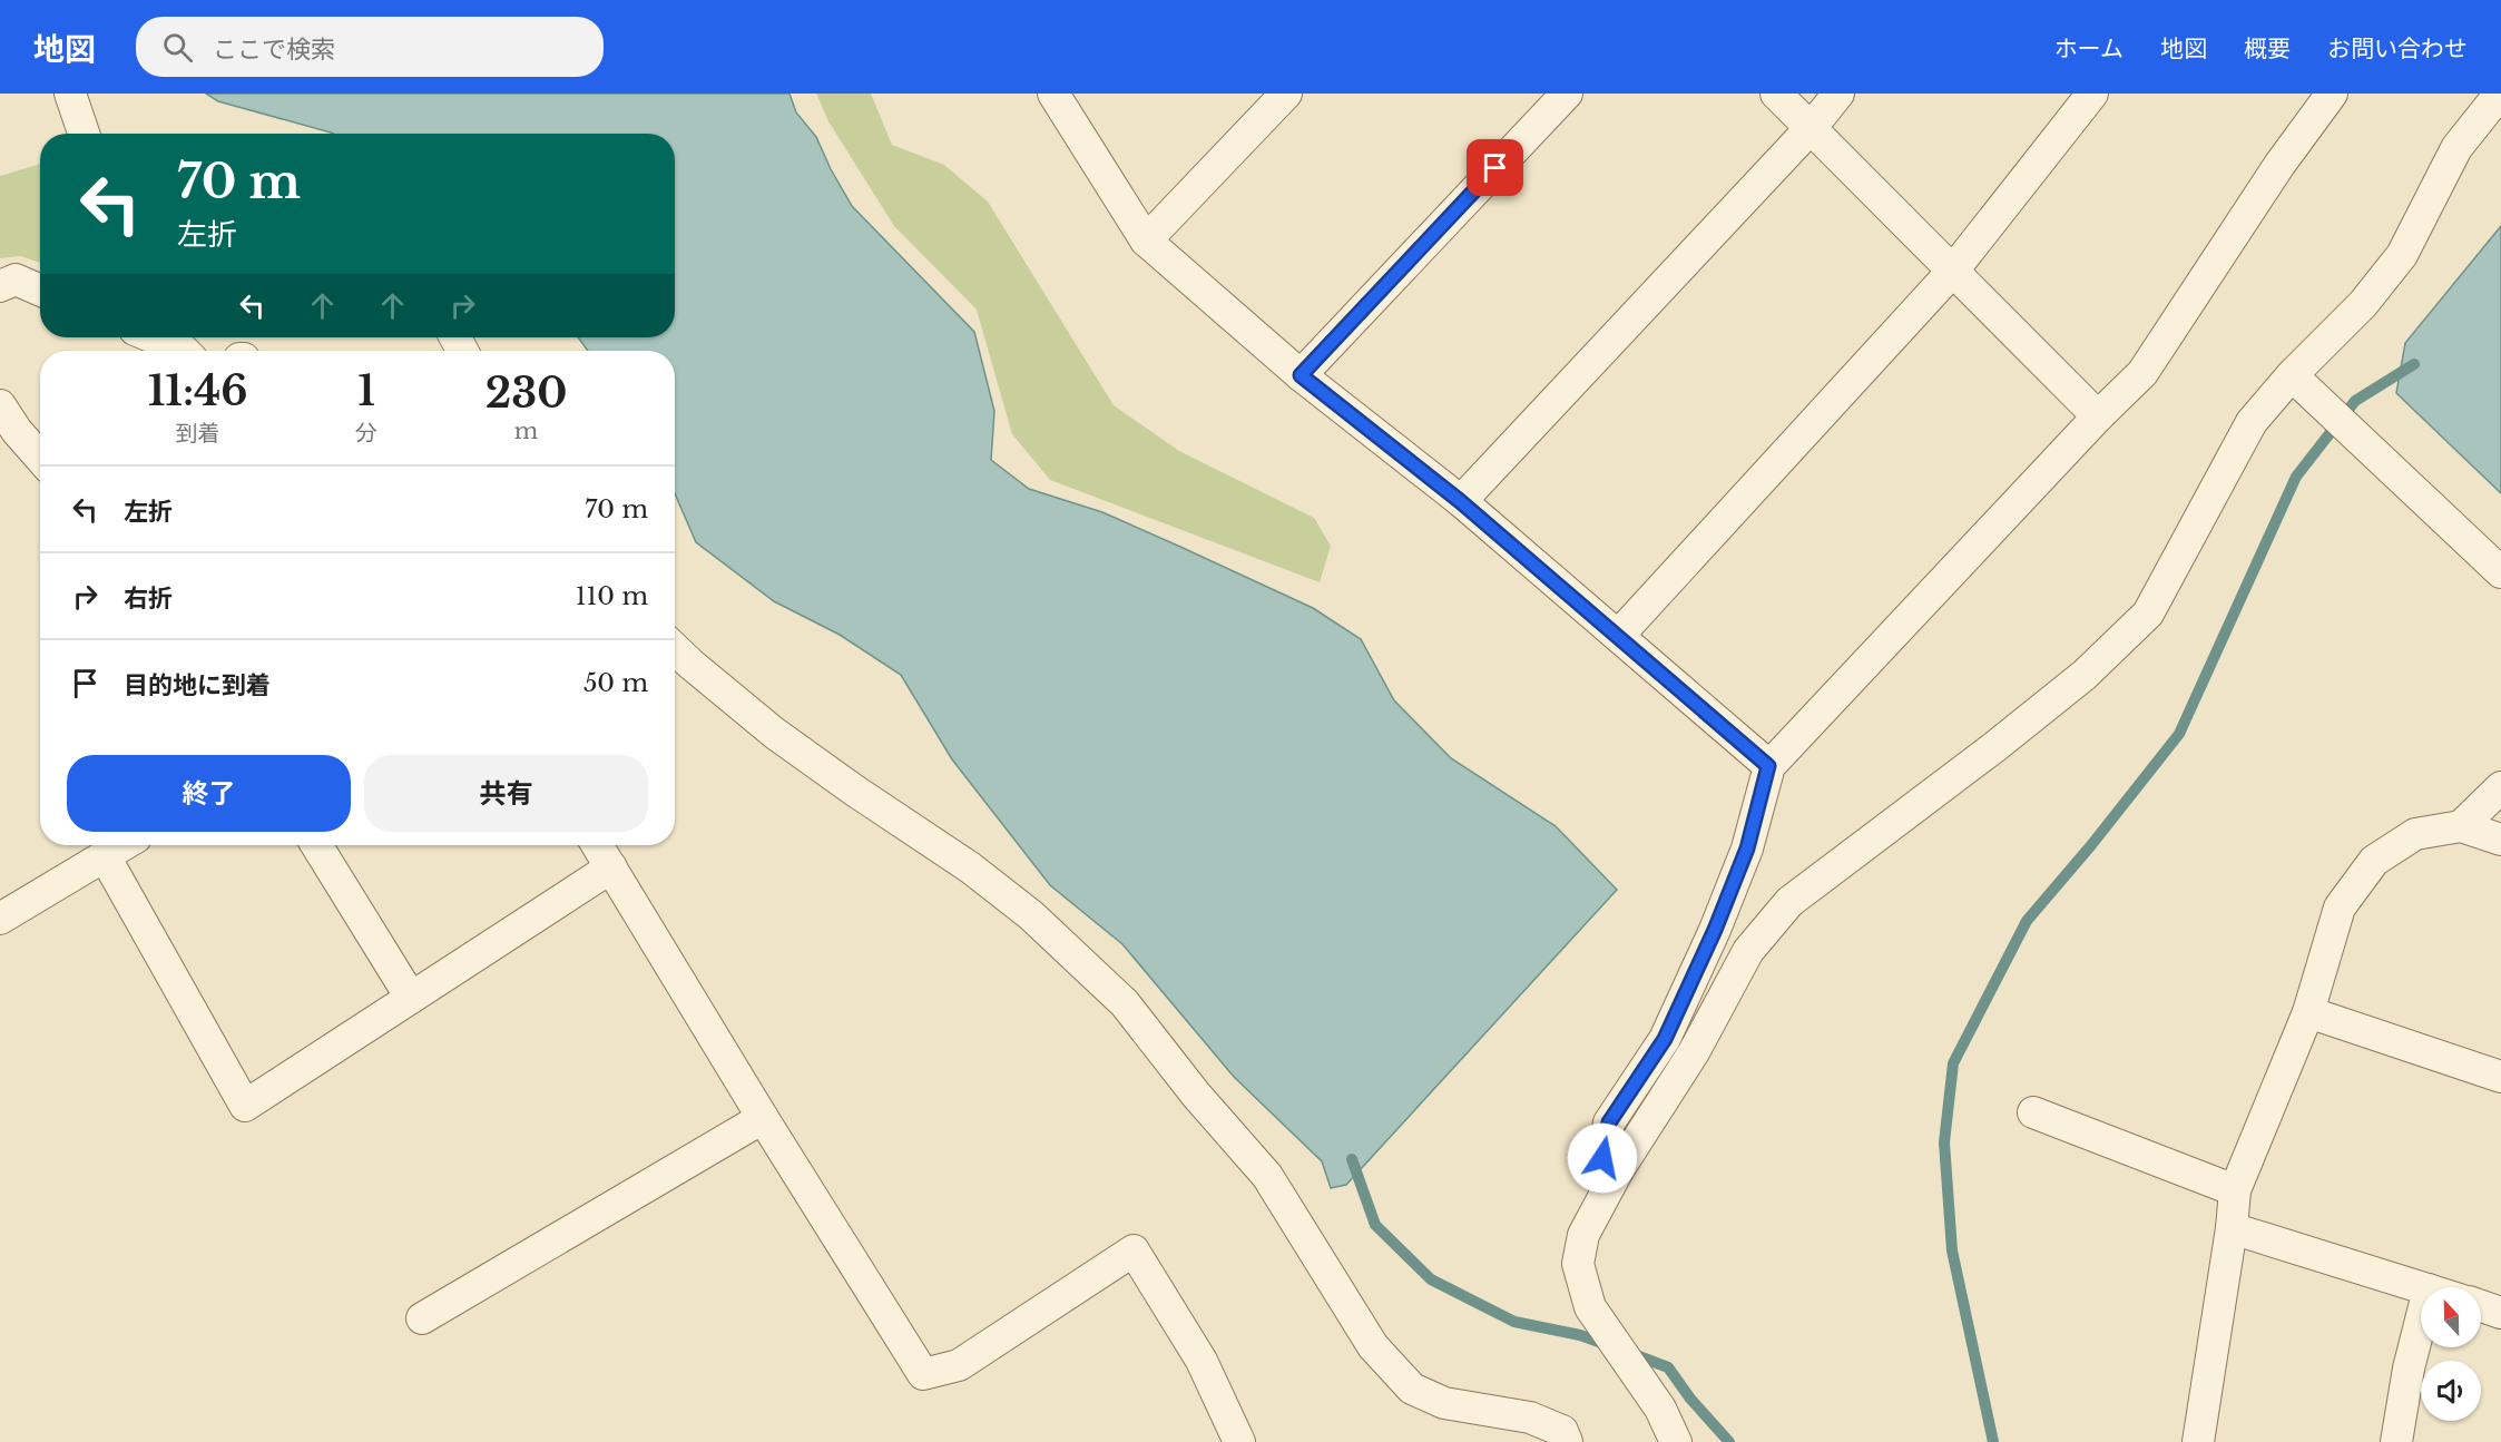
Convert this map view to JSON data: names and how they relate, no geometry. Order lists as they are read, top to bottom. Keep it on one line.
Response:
{"north":"top","page":{"header":"地図","search":"ここで検索","nav":["ホーム","地図","概要","お問い合わせ"],"turn":["70 m","左折"],"eta":["11:46","到着","1","分","230","m"],"list":[{"name":"左折","value":"70 m"},{"name":"右折","value":"110 m"},{"name":"目的地に到着","value":"50 m"}],"buttons":["終了","共有"]}}
